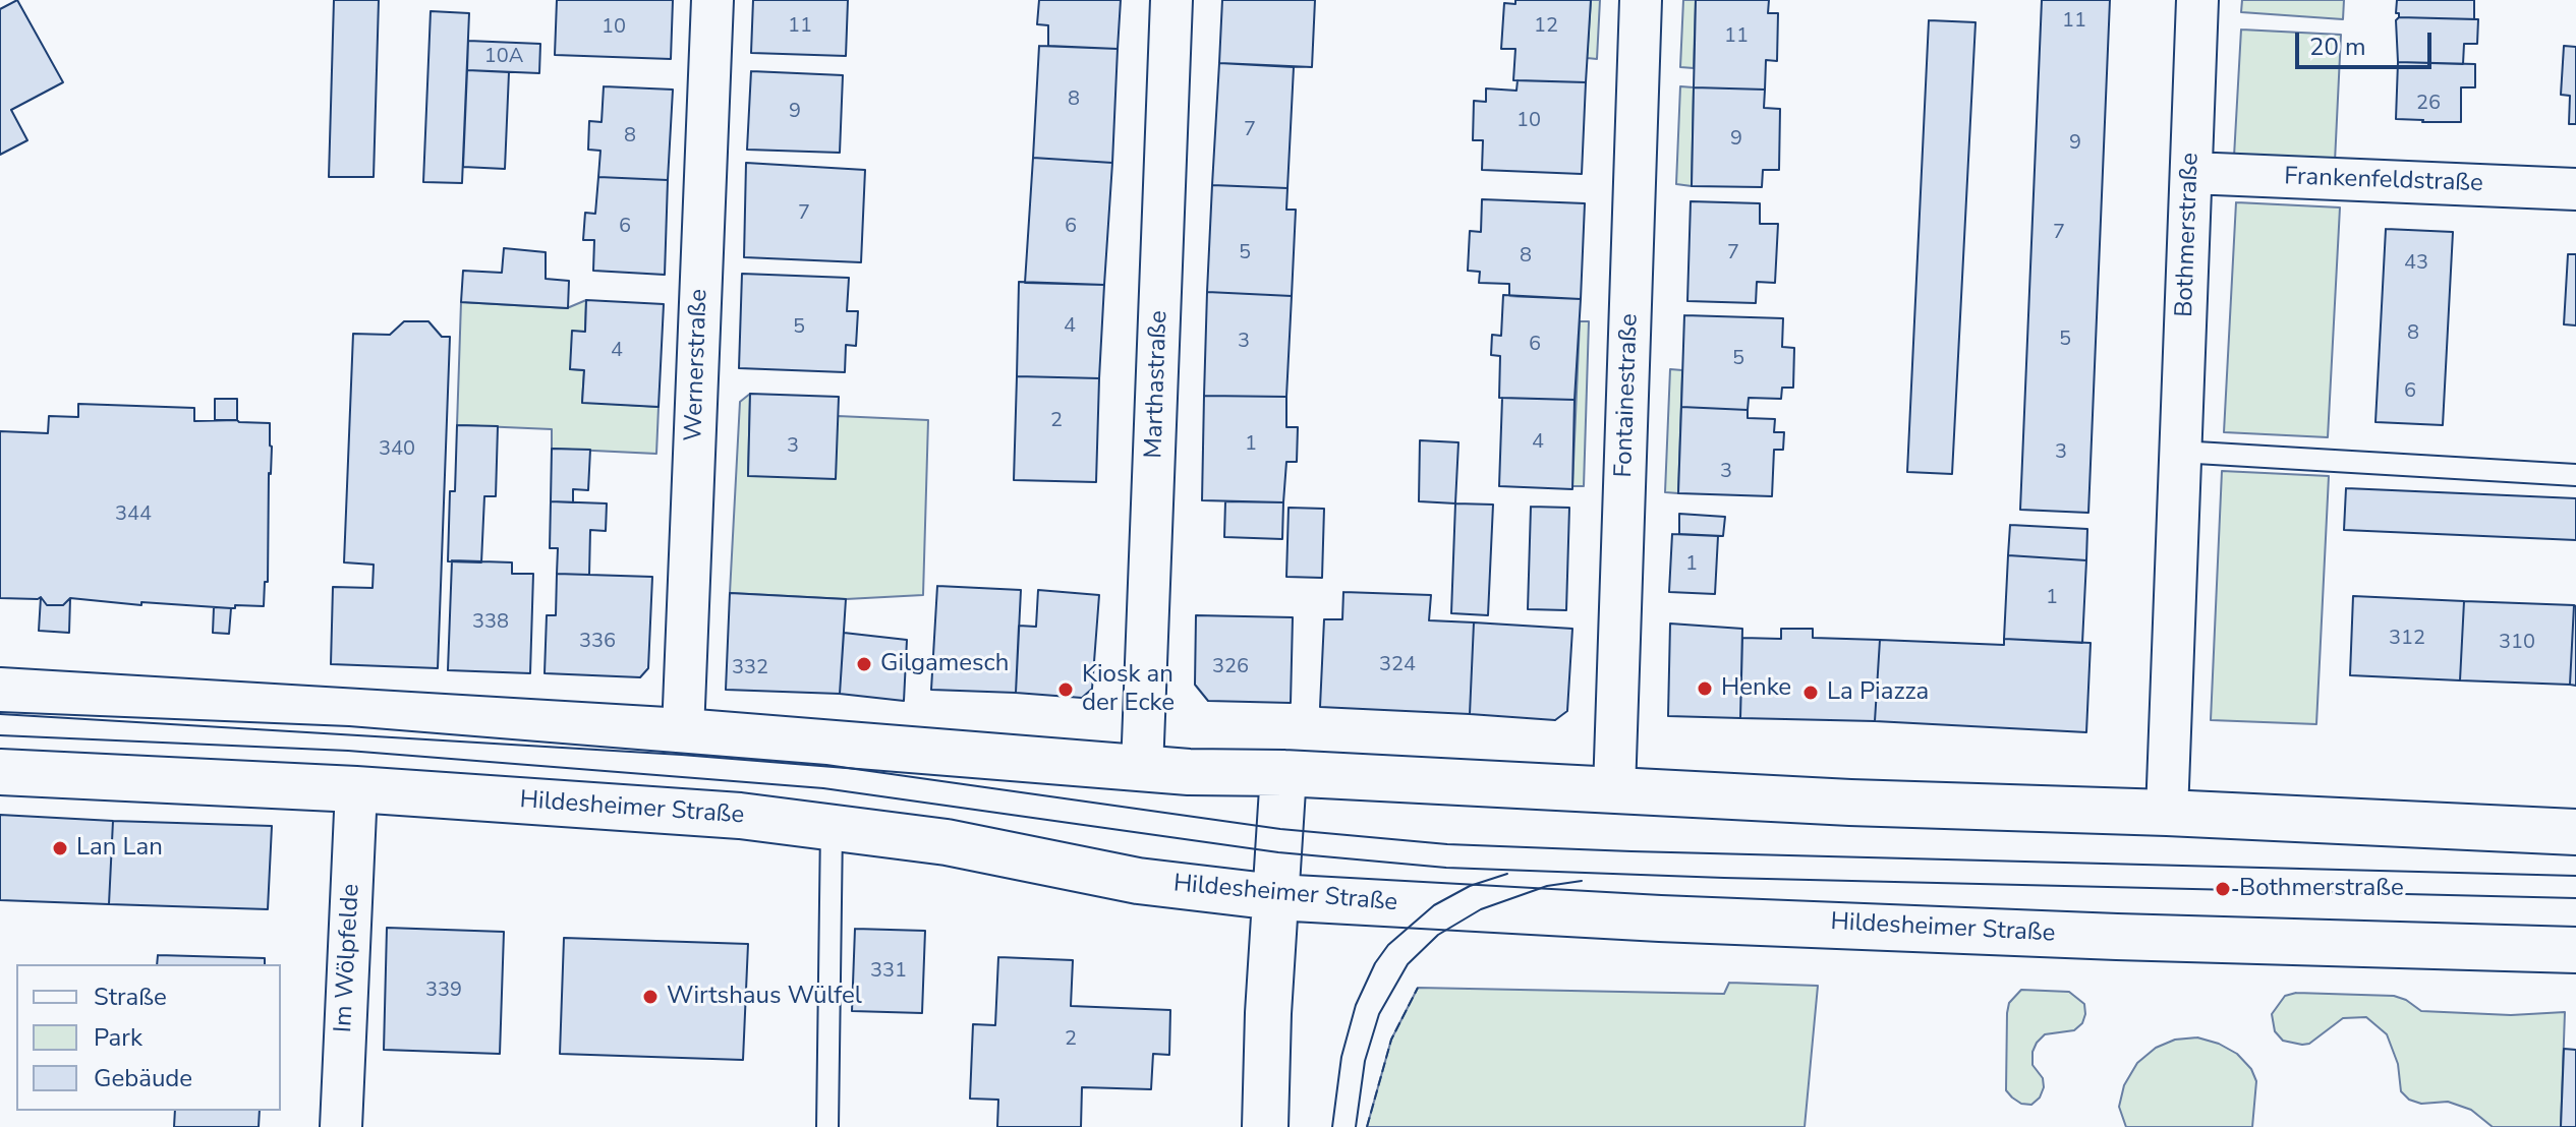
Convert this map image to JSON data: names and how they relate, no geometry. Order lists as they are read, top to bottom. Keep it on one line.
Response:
{"streets":{"main road":["Hildesheimer Straße"],"street":["Frankenfeldstraße","Bothmerstraße","Wernerstraße","Marthastraße","Fontainestraße","Im Wölpfelde"]},"crossings":[["Frankenfeldstraße","Bothmerstraße"],["Hildesheimer Straße","Im Wölpfelde"]],"places":["Gilgamesch","Henke","Kiosk an der Ecke","La Piazza","Lan Lan","Bothmerstraße","Wirtshaus Wülfel"],"house_numbers":["11","11","12","10","11","10A","8","26","9","10","7","8","9","9","7","6","6","7","5","7","8","43","4","5","8","5","3","6","4","5","6","2","4","1","3","340","3","3","344","1","1","338","312","336","310","324","326","332","331","339","2"],"legend":["Straße","Park","Gebäude"],"scale_bar":"20 m"}
